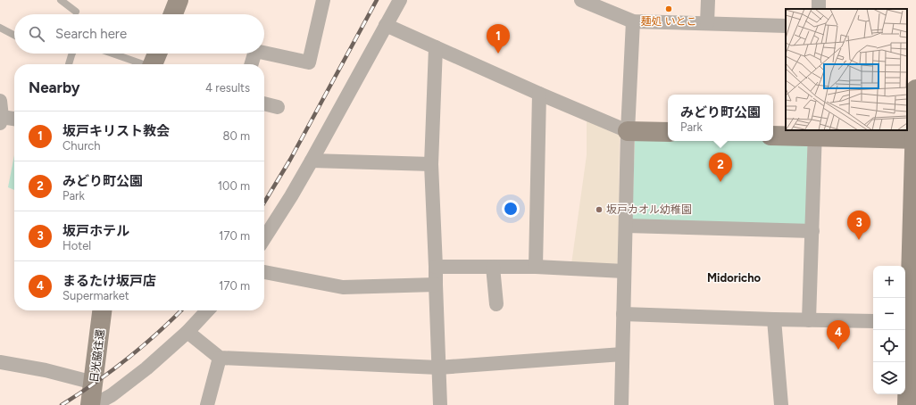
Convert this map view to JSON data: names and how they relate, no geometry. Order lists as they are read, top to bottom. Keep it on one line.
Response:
{"streets":{"street":["日光脇往還"]},"districts":["Midoricho"],"places":["麺処 いとこ","坂戸カオル幼稚園"],"page":{"search":"Search here","pins":["1","2","3","4"],"heading":["Nearby","4 results"],"popup":["みどり町公園","Park"],"list":[{"mark":"1","name":"坂戸キリスト教会","note":"Church","value":"80 m"},{"mark":"2","name":"みどり町公園","note":"Park","value":"100 m"},{"mark":"3","name":"坂戸ホテル","note":"Hotel","value":"170 m"},{"mark":"4","name":"まるたけ坂戸店","note":"Supermarket","value":"170 m"}],"map_buttons":["+","−"]}}
